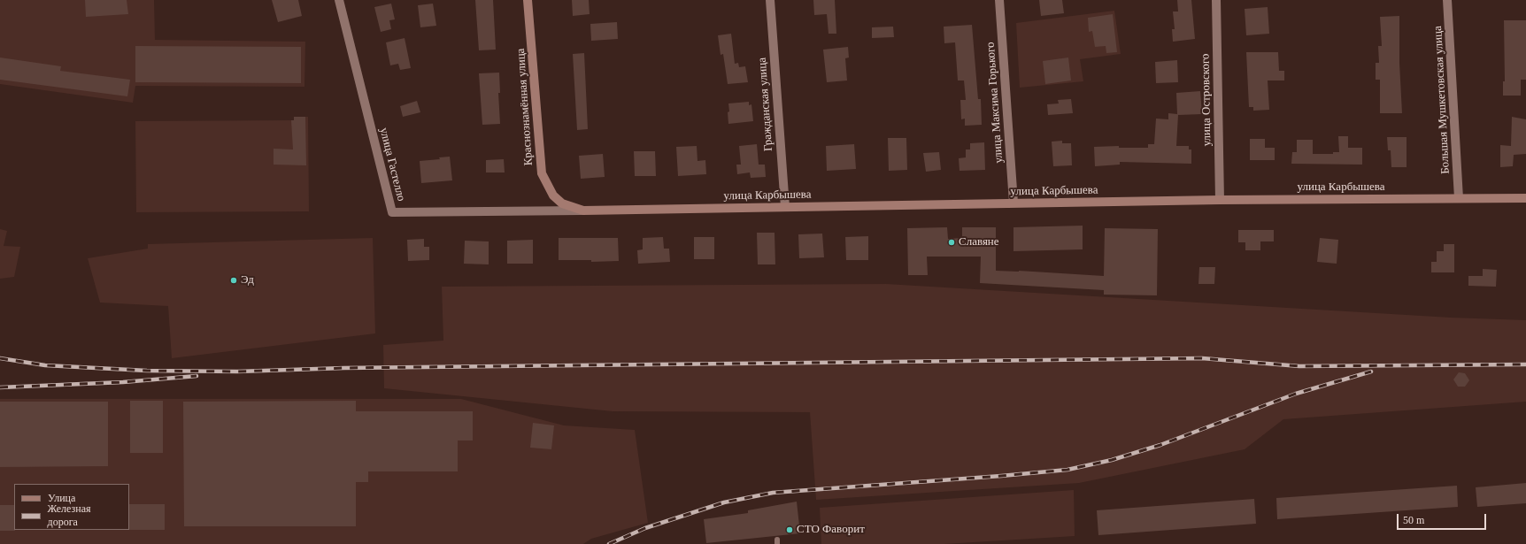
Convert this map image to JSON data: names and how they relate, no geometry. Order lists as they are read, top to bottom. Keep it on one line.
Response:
{"streets":{"main road":["Краснознамённая улица","улица Карбышева"],"street":["улица Островского","Большая Мушкетовская улица","улица Максима Горького","Гражданская улица","улица Гастелло"]},"crossings":[["улица Островского","улица Карбышева"],["Большая Мушкетовская улица","улица Карбышева"],["улица Максима Горького","улица Карбышева"],["Гражданская улица","улица Карбышева"],["Краснознамённая улица","улица Гастелло"],["Краснознамённая улица","улица Карбышева"],["улица Гастелло","улица Карбышева"]],"places":["Славяне","Эд","СТО Фаворит"],"legend":["Улица","Железная дорога"],"scale_bar":"50 m"}
